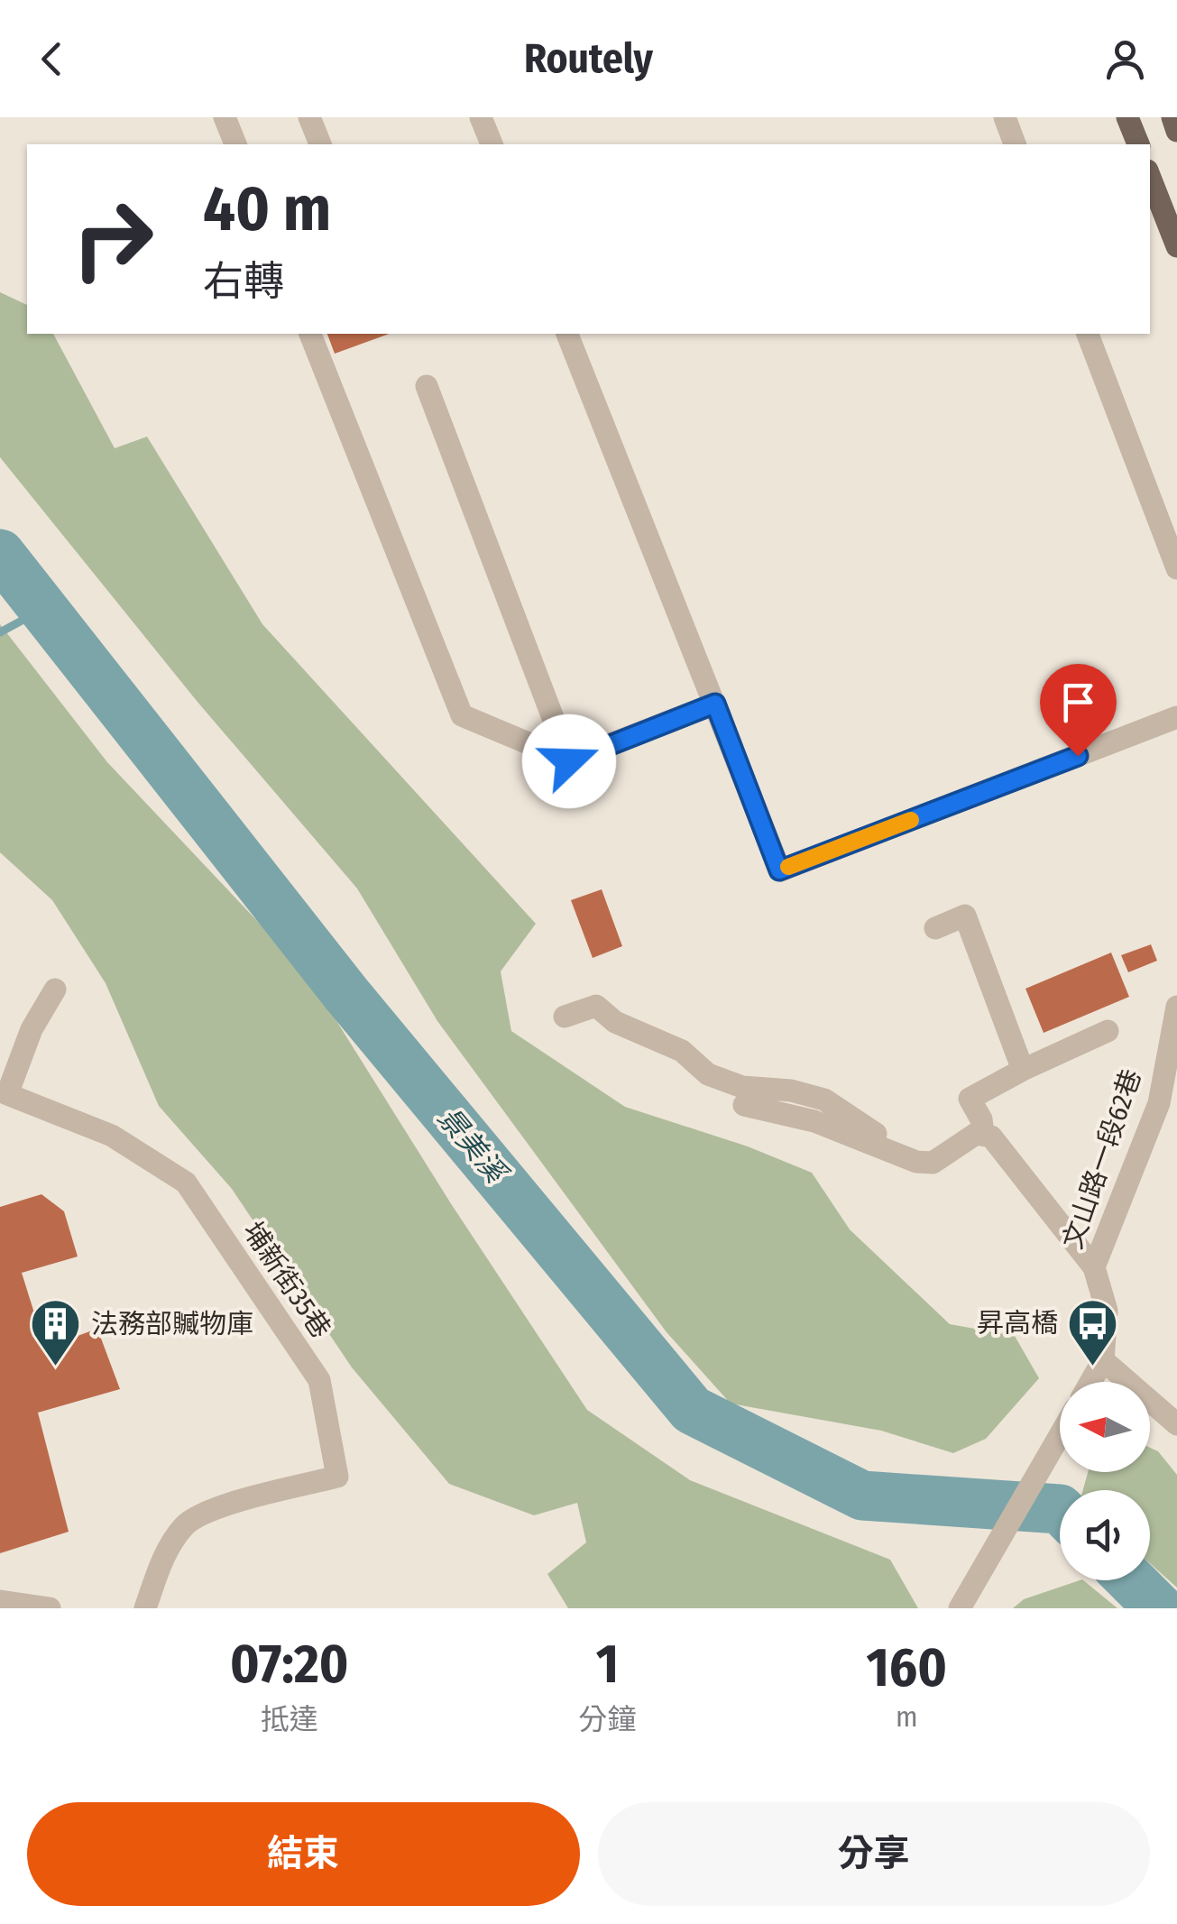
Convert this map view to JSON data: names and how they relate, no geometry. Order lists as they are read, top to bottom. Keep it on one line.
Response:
{"streets":{"street":["文山路一段62巷","埔新街35巷"]},"water":["景美溪"],"places":{"bus stop":["昇高橋"],"building":["法務部贓物庫"]},"north":"left","page":{"header":"Routely","turn":["40 m","右轉"],"eta":["07:20","抵達","1","分鐘","160","m"],"buttons":["結束","分享"]}}
